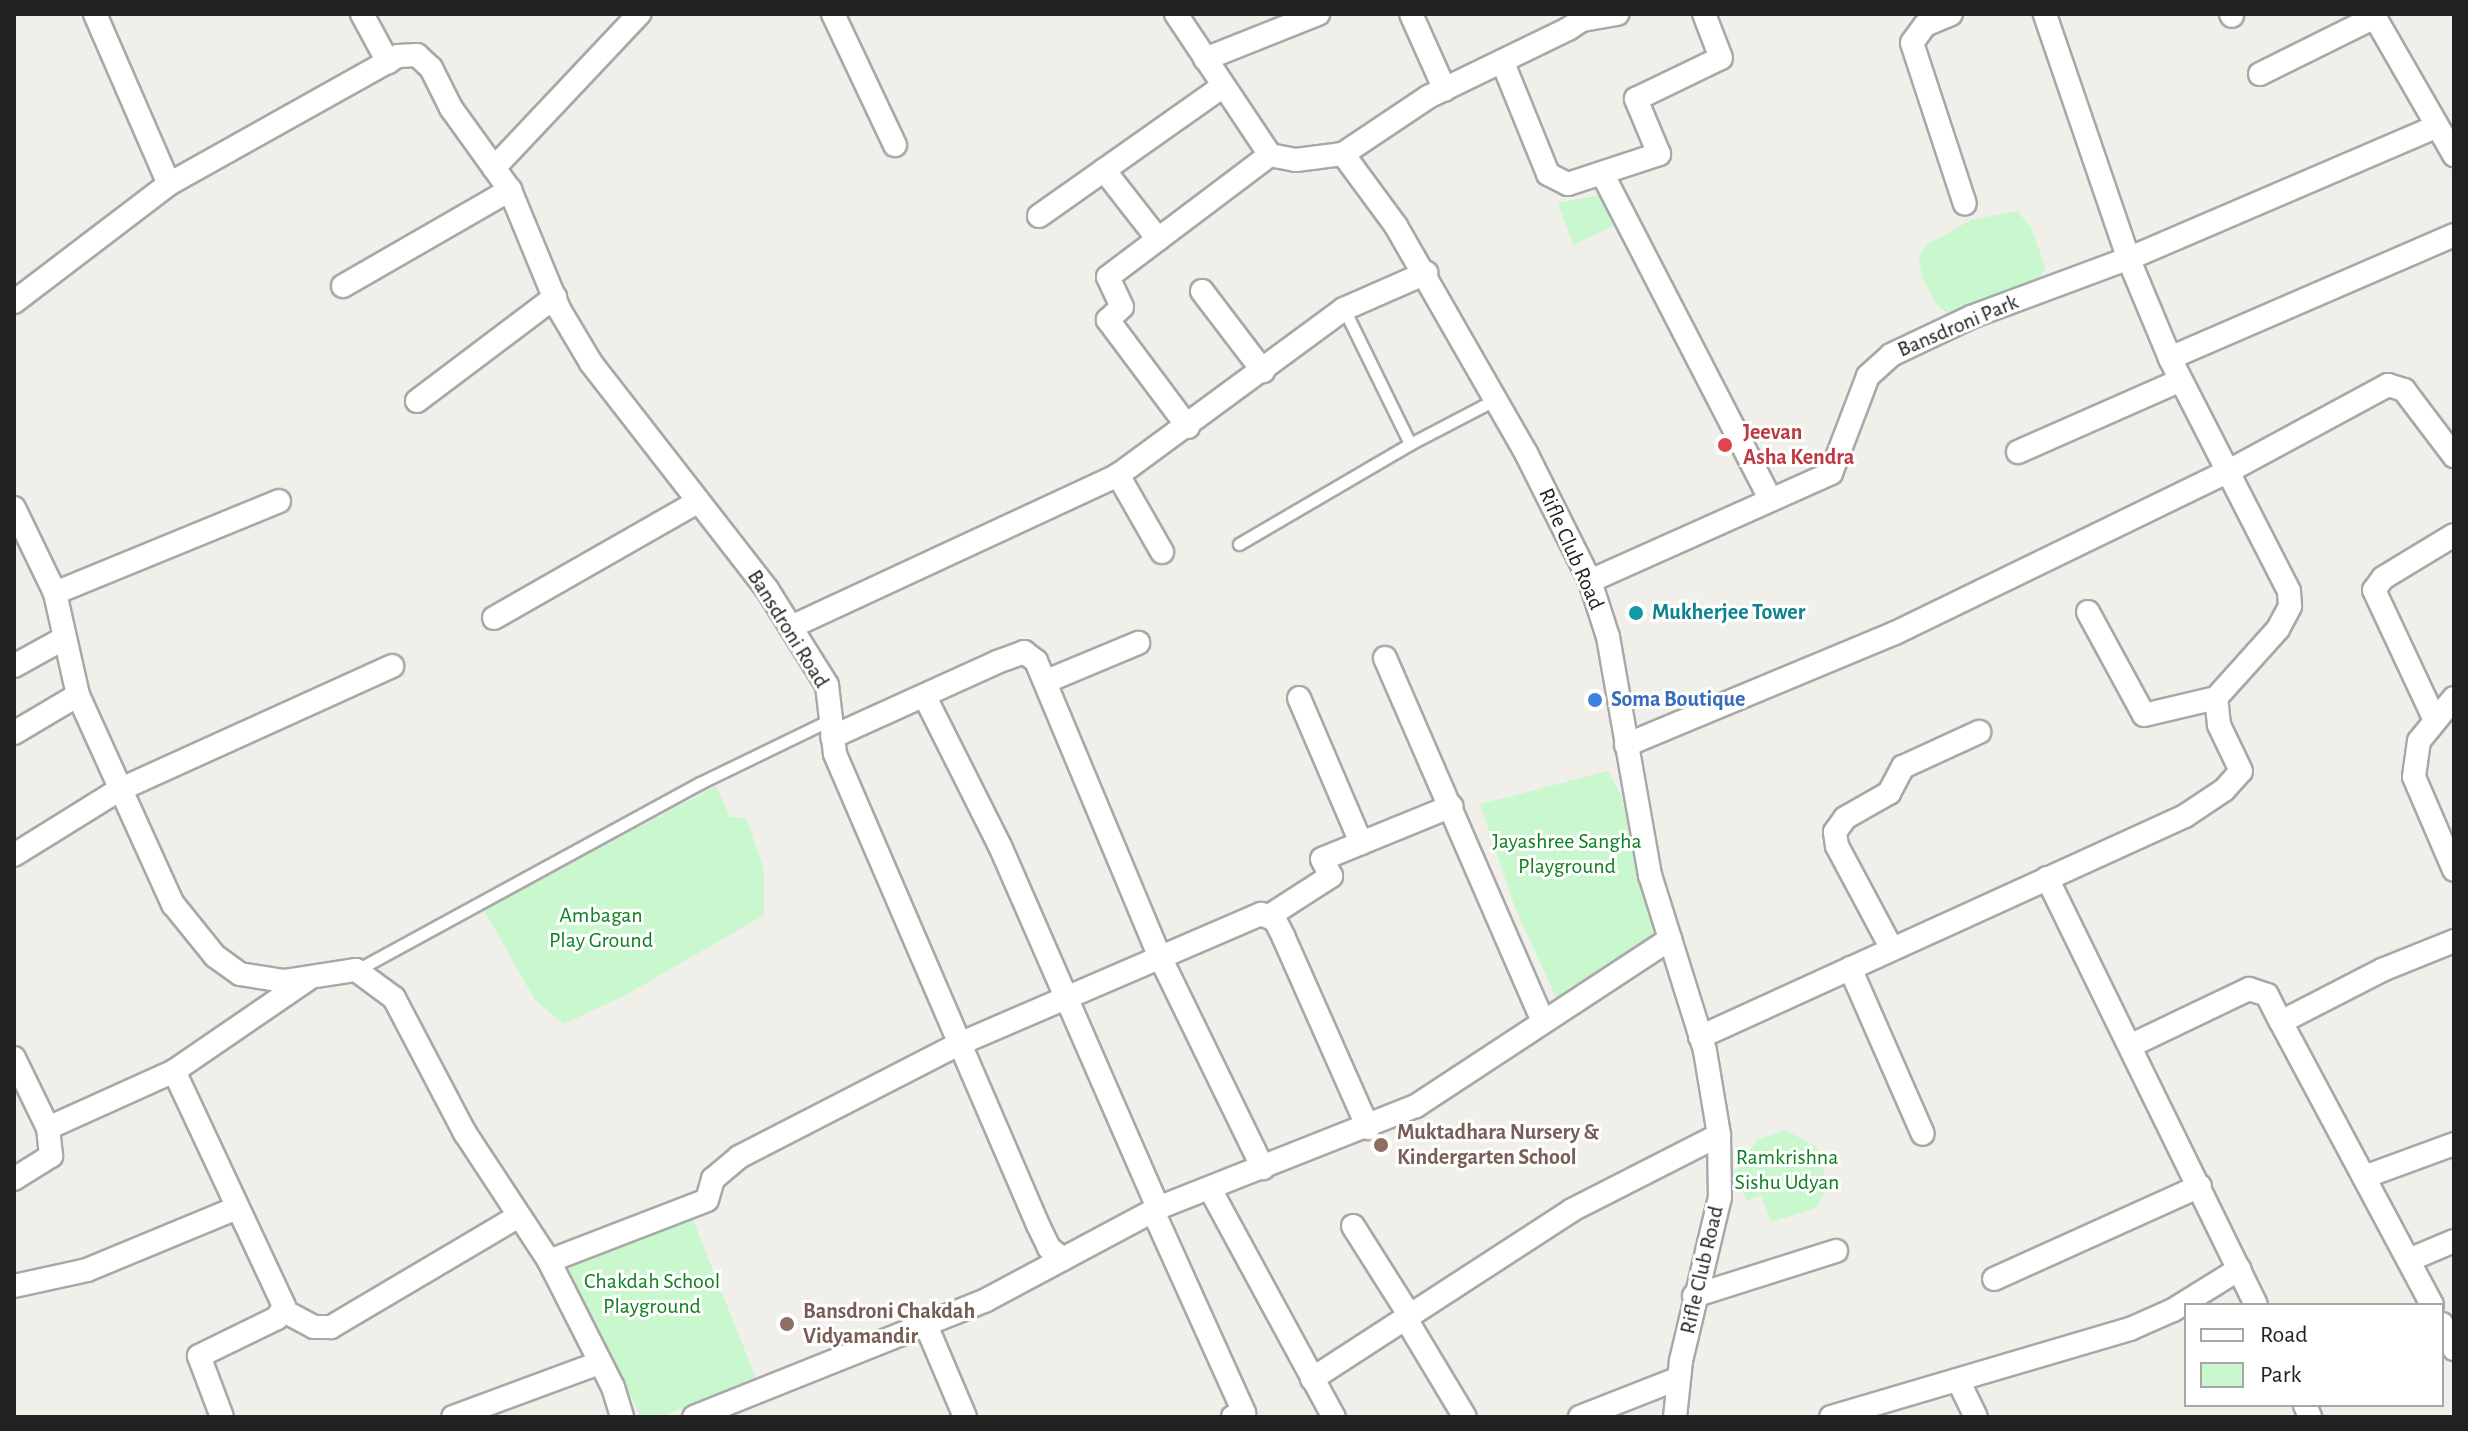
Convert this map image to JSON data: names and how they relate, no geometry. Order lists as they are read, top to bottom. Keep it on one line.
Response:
{"streets":{"street":["Bansdroni Park","Rifle Club Road","Bansdroni Road"]},"crossings":[["Bansdroni Park","Rifle Club Road"]],"parks":["Jayashree Sangha Playground","Ambagan Play Ground","Ramkrishna Sishu Udyan","Chakdah School Playground"],"places":["Jeevan Asha Kendra","Mukherjee Tower","Soma Boutique","Muktadhara Nursery & Kindergarten School","Bansdroni Chakdah Vidyamandir"],"legend":["Road","Park"]}
